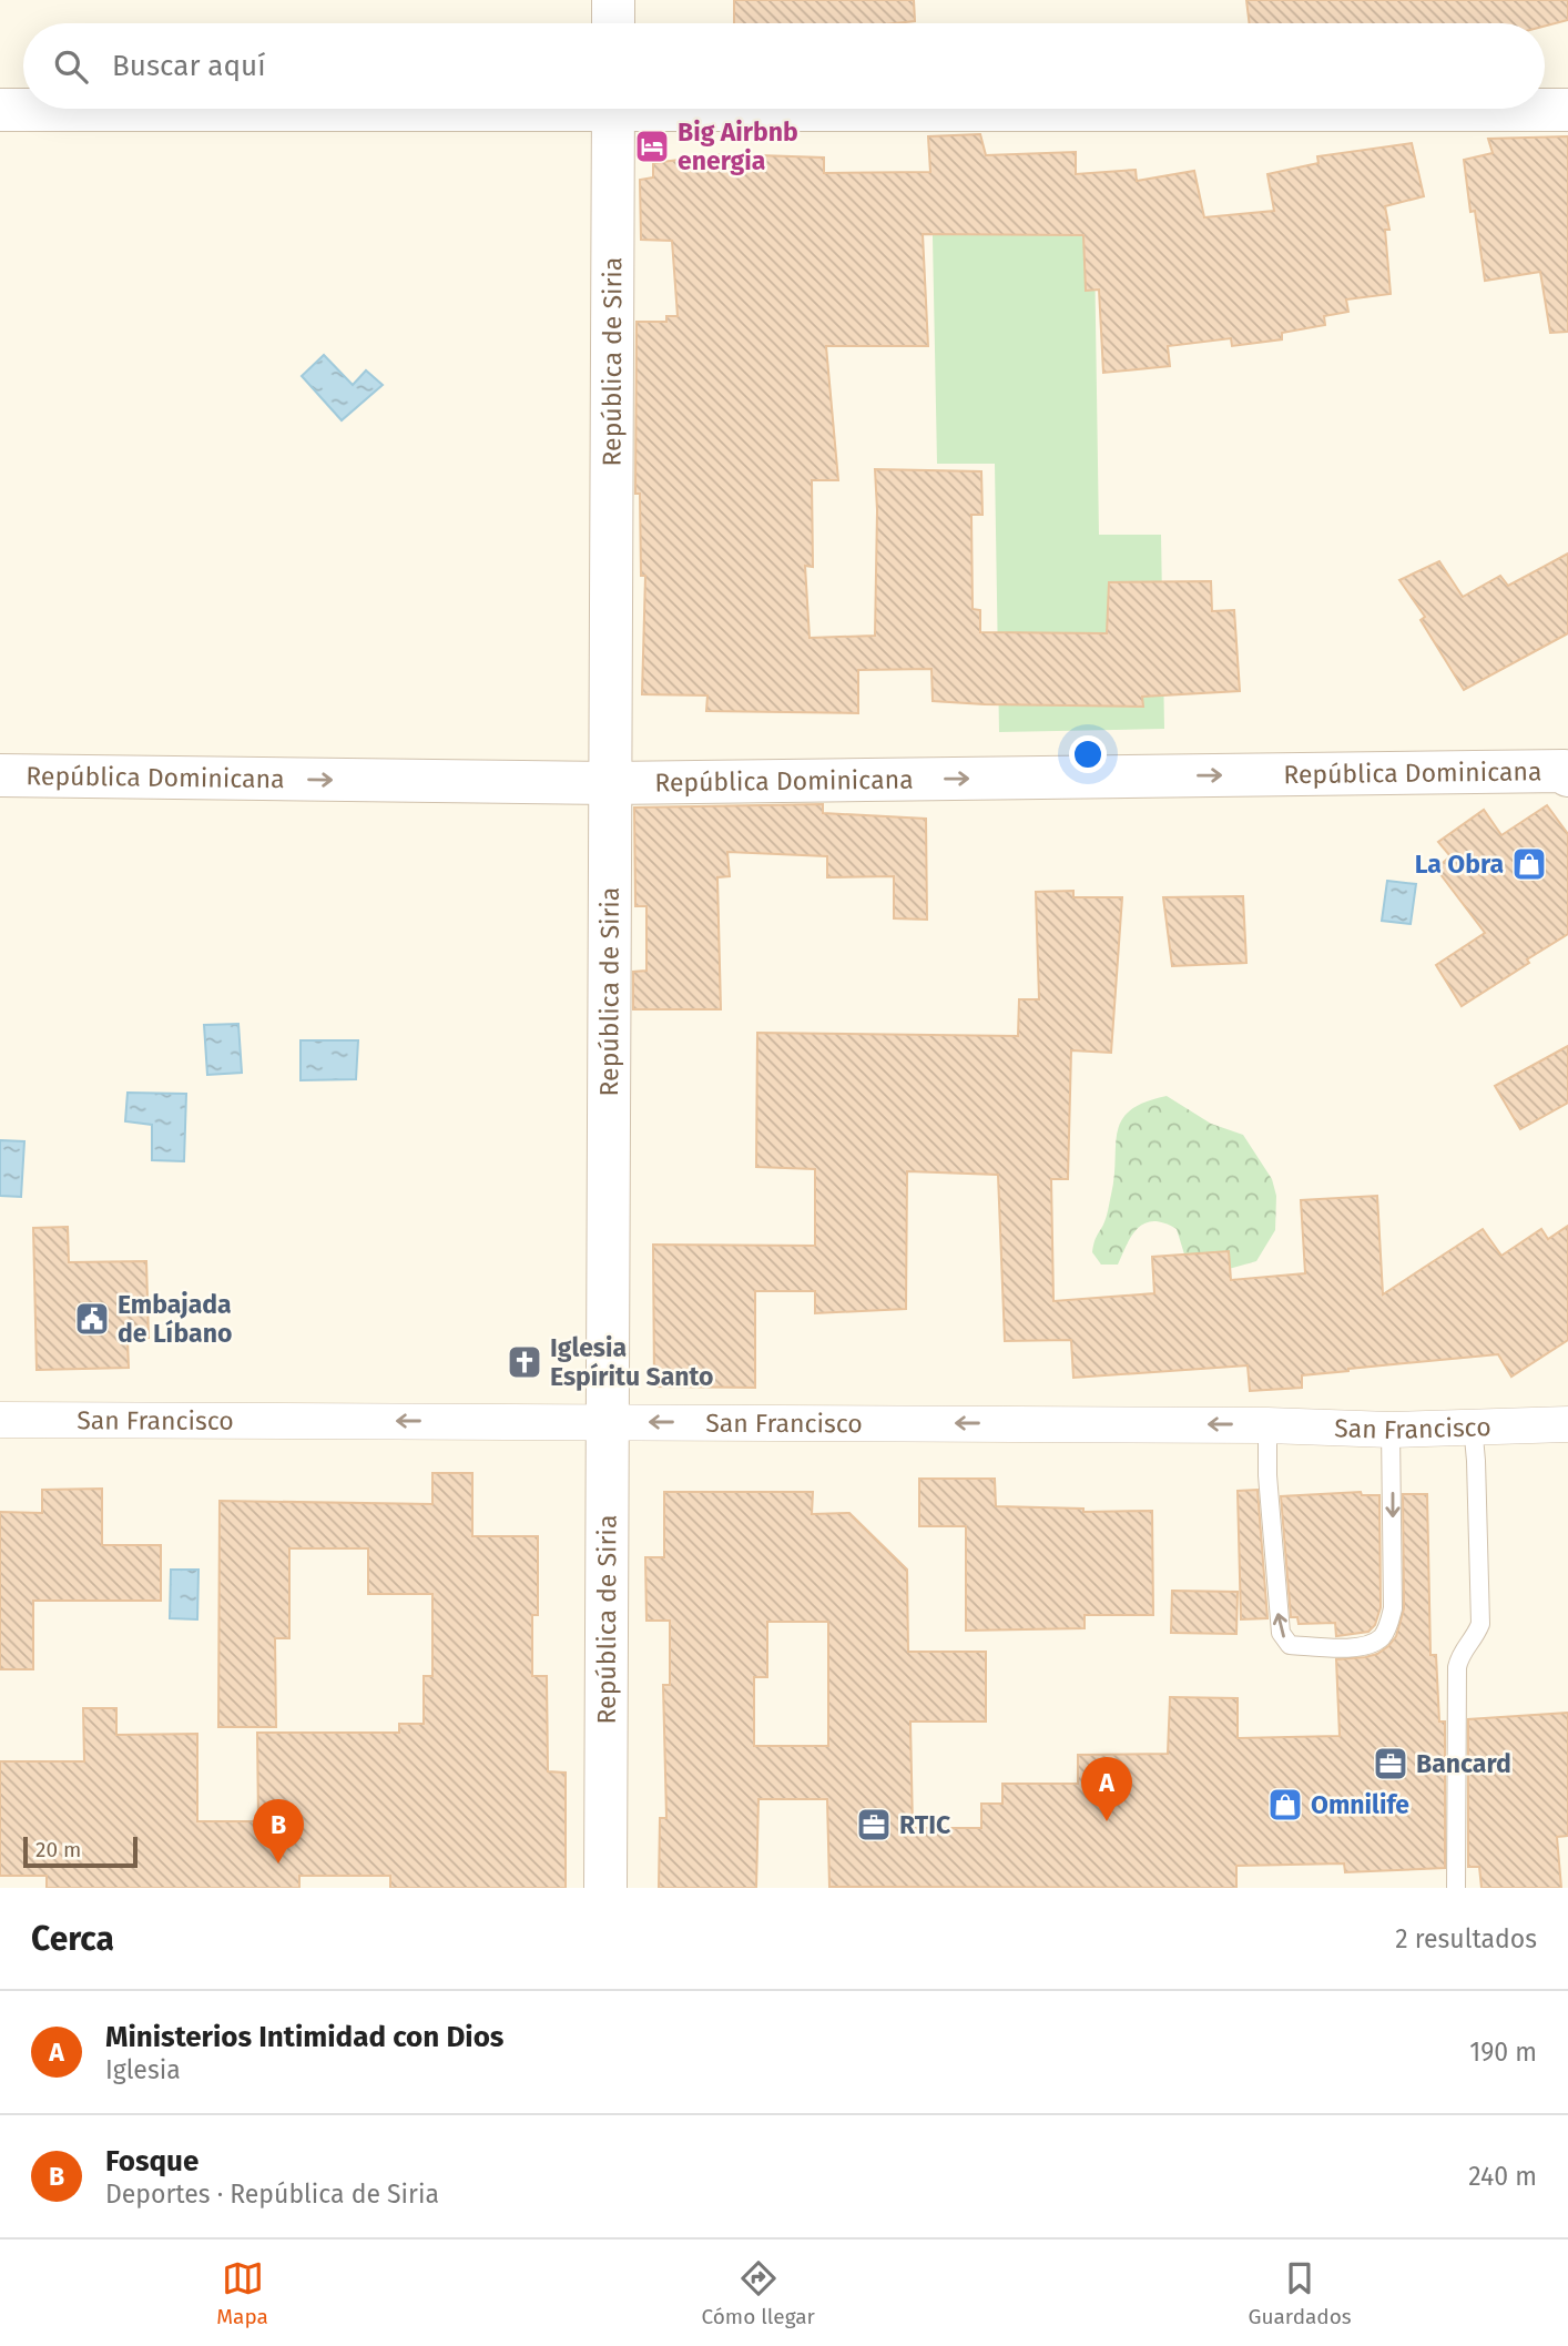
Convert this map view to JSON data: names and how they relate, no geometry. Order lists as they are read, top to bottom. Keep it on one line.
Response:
{"streets":{"street":["República de Siria","República Dominicana","San Francisco"]},"crossings":[["República de Siria","República Dominicana"],["República de Siria","San Francisco"]],"one_way":["República Dominicana","San Francisco"],"places":{"hotel":["Big Airbnb energia"],"shop":["La Obra","Omnilife"],"public building":["Embajada de Líbano"],"church":["Iglesia Espíritu Santo"],"office":["Bancard","RTIC"]},"scale_bar":"20 m","page":{"search":"Buscar aquí","pins":["A","B"],"scale":"20 m","heading":["Cerca","2 resultados"],"list":[{"mark":"A","name":"Ministerios Intimidad con Dios","note":"Iglesia","value":"190 m"},{"mark":"B","name":"Fosque","note":"Deportes · República de Siria","value":"240 m"}],"nav":["Mapa","Cómo llegar","Guardados"]}}
